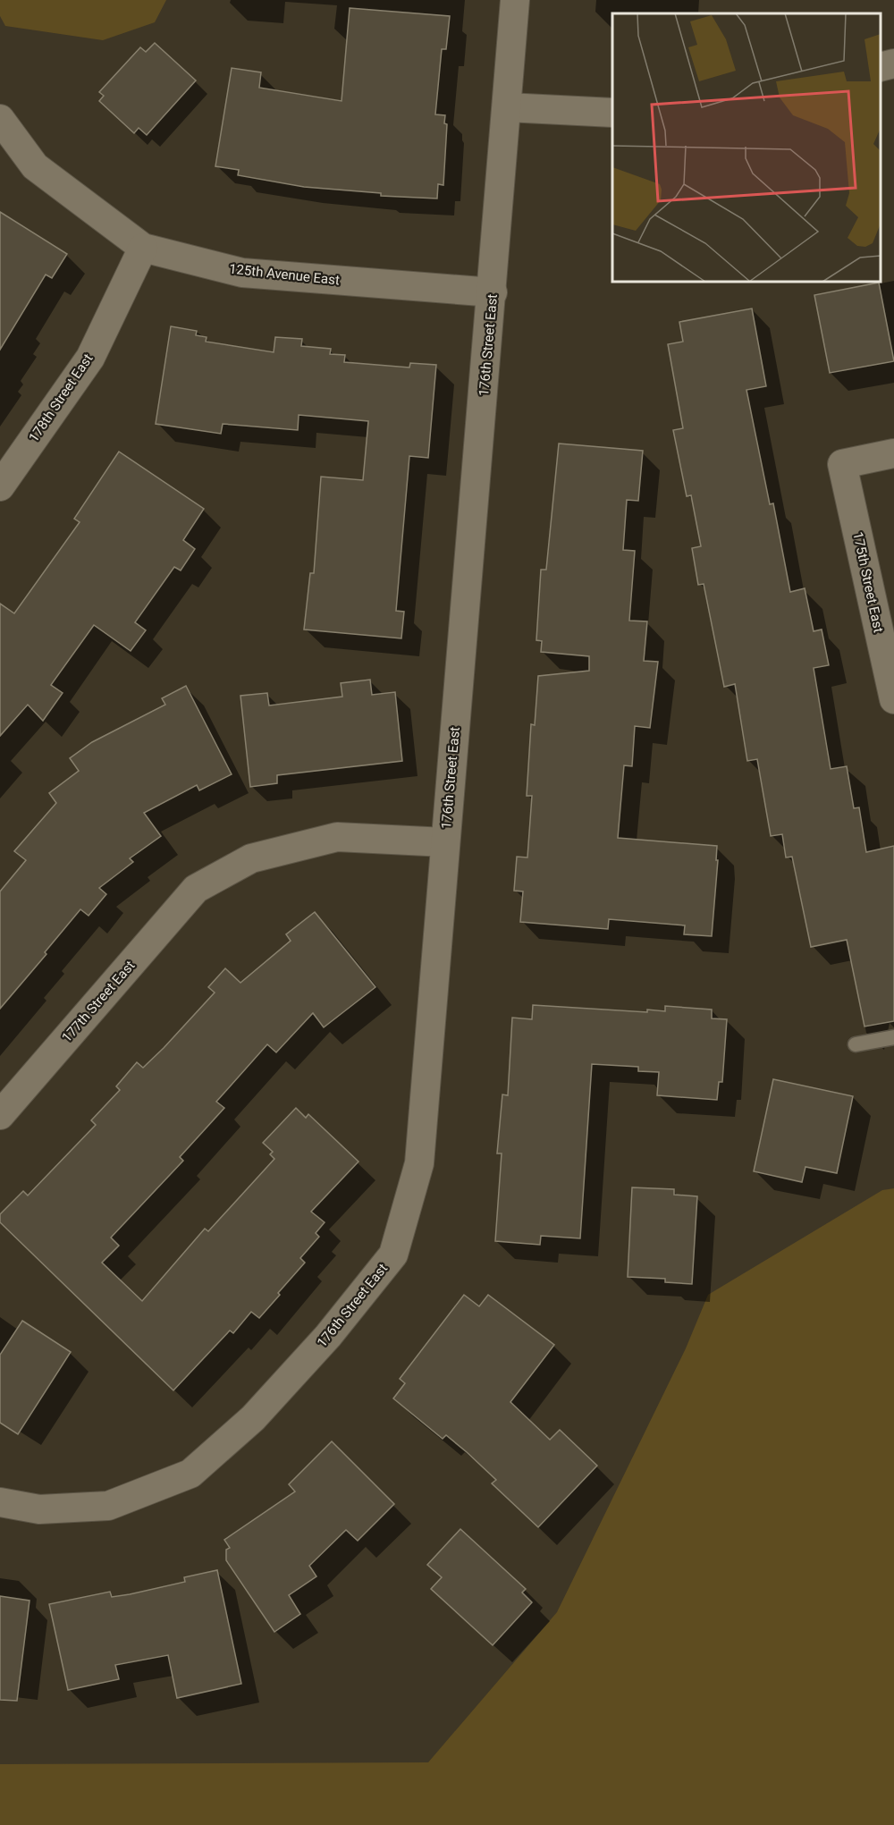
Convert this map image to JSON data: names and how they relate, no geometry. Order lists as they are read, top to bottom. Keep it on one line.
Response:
{"streets":{"street":["125th Avenue East","176th Street East","178th Street East","175th Street East","177th Street East"]},"crossings":[["125th Avenue East","176th Street East"],["125th Avenue East","178th Street East"],["176th Street East","177th Street East"]]}
